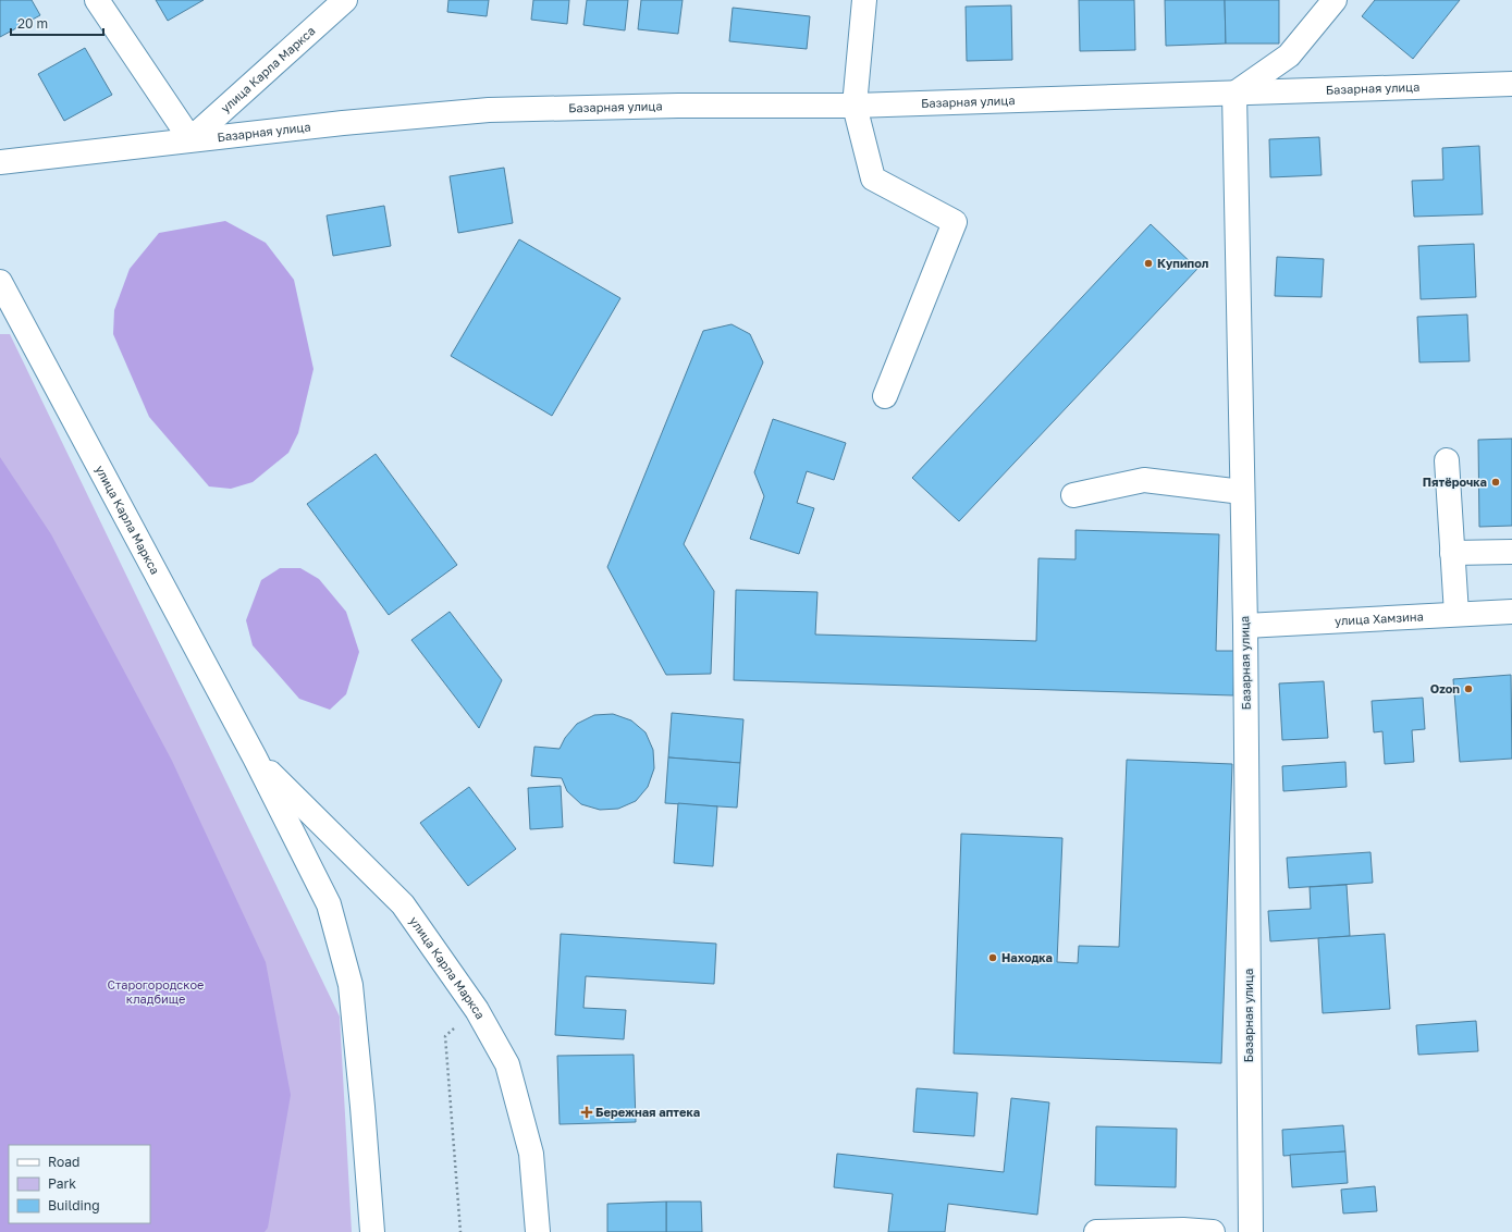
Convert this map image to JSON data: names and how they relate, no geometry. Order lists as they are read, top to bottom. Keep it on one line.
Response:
{"streets":{"street":["улица Карла Маркса","Базарная улица","улица Хамзина"]},"crossings":[["улица Карла Маркса","Базарная улица"],["Базарная улица","улица Хамзина"]],"parks":["Старогородское кладбище"],"places":{"other":["Купипол","Пятёрочка","Ozon","Находка"],"health":["Бережная аптека"]},"legend":["Road","Park","Building"],"scale_bar":"20 m"}
